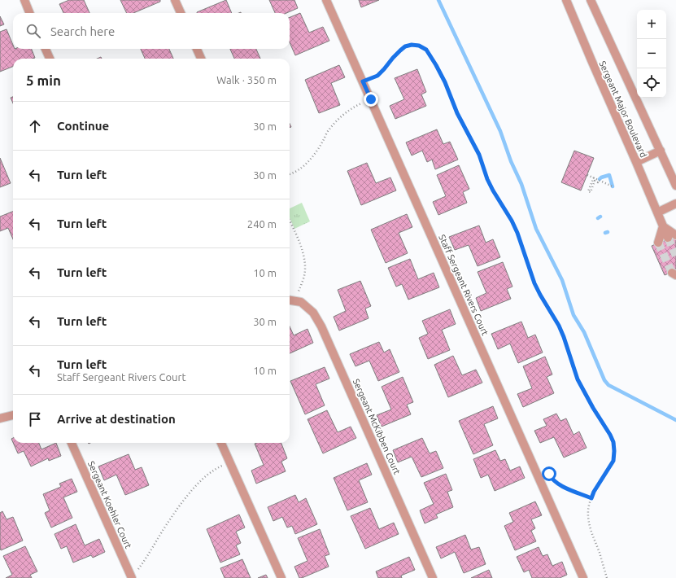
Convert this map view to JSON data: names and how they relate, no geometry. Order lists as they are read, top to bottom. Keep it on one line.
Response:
{"streets":{"street":["Sergeant Major Boulevard","Staff Sergeant Rivers Court","Sergeant McKibben Court","Sergeant Koehler Court"]},"page":{"map_buttons":["+","−"],"search":"Search here","heading":["5 min","Walk · 350 m"],"list":[["Continue","30 m"],["Turn left","30 m"],["Turn left","240 m"],["Turn left","10 m"],["Turn left","30 m"],["Turn left","Staff Sergeant Rivers Court","10 m"],"Arrive at destination"]}}
